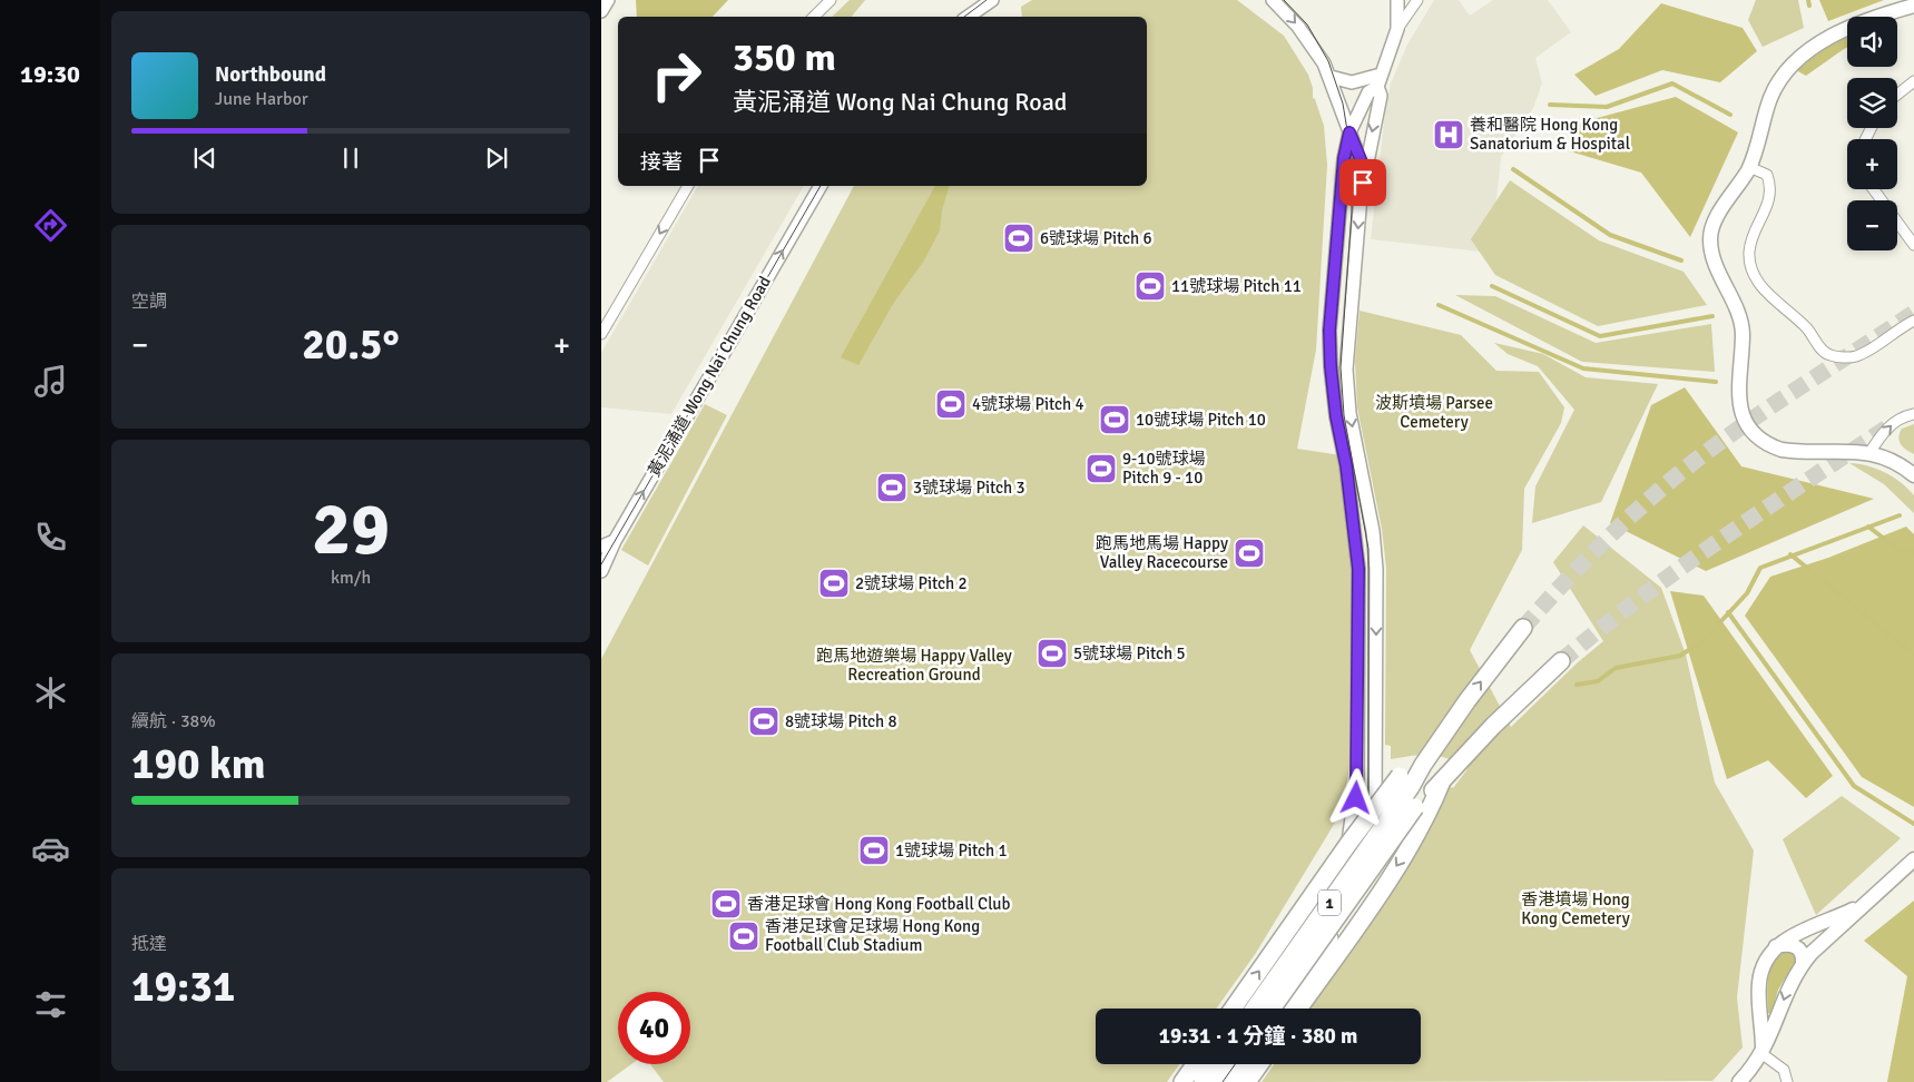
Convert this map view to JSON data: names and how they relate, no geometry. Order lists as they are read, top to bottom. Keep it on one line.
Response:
{"streets":{"highway":["1"],"street":["黃泥涌道 Wong Nai Chung Road"]},"one_way":["黃泥涌道 Wong Nai Chung Road"],"parks":["波斯墳場 Parsee Cemetery","跑馬地遊樂場 Happy Valley Recreation Ground","香港墳場 Hong Kong Cemetery"],"places":{"hospital":["養和醫院 Hong Kong Sanatorium & Hospital"],"sports":["6號球場 Pitch 6","11號球場 Pitch 11","4號球場 Pitch 4","10號球場 Pitch 10","9-10號球場 Pitch 9 - 10","3號球場 Pitch 3","跑馬地馬場 Happy Valley Racecourse","2號球場 Pitch 2","5號球場 Pitch 5","8號球場 Pitch 8","1號球場 Pitch 1","香港足球會 Hong Kong Football Club","香港足球會足球場 Hong Kong Football Club Stadium"]},"page":{"tabs":"19:30","map_buttons":["+","−"],"turn":["350 m","黃泥涌道 Wong Nai Chung Road"],"song":["Northbound","June Harbor"],"then":"接著","tile":["空調",["29","km/h"],["續航 · 38%","190 km"],["抵達","19:31"]],"heat":["−","20.5°","+"],"limit":"40","trip":"19:31 · 1 分鐘 · 380 m"}}
